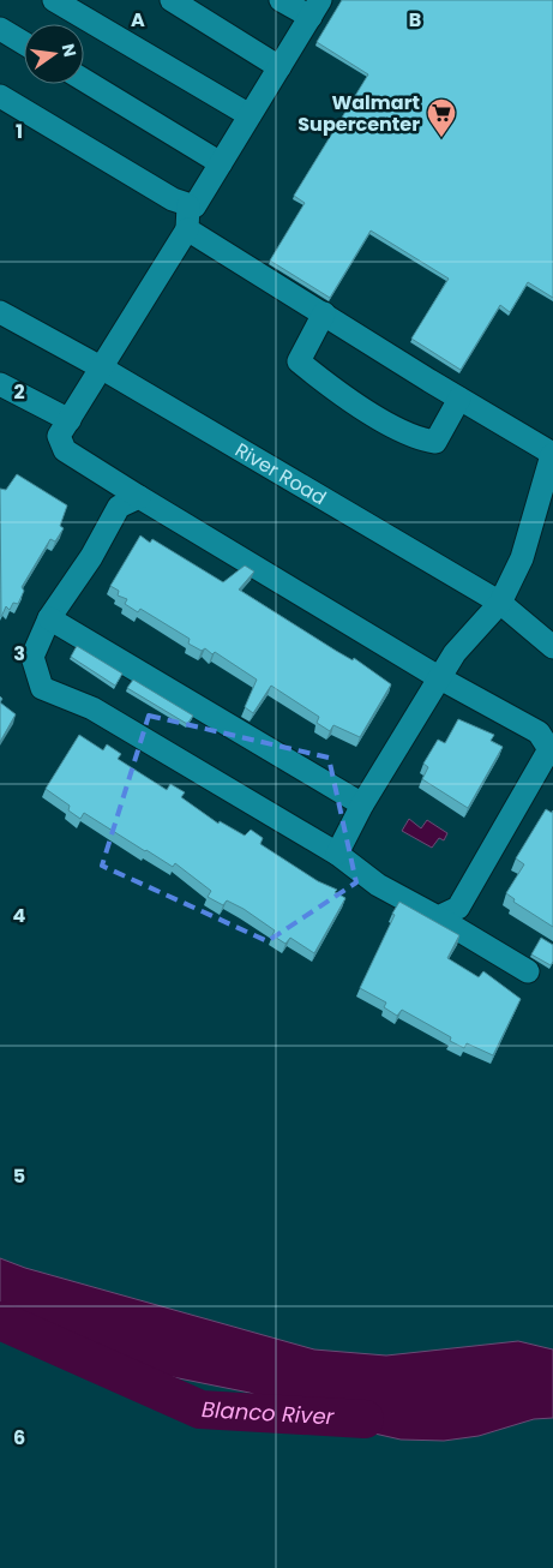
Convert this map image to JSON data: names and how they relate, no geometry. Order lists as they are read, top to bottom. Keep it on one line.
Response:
{"streets":{"street":["River Road"]},"water":["Blanco River"],"places":{"supermarket":["Walmart Supercenter"]},"north":"right","grid":{"columns":["A","B"],"rows":["1","2","3","4","5","6"]}}
